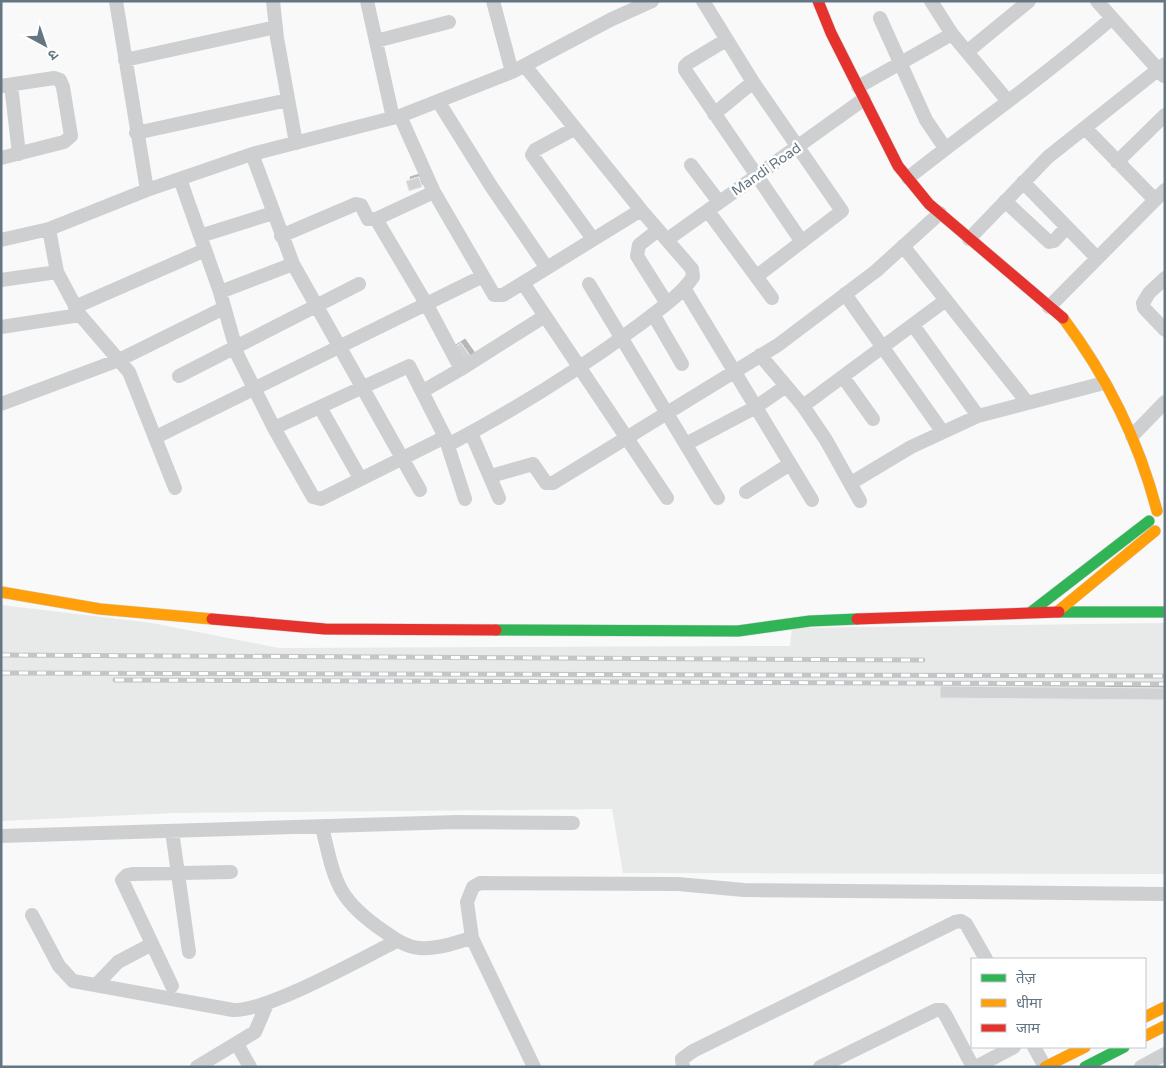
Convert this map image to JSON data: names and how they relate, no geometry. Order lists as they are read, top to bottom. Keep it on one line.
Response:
{"streets":{"street":["Mandi Road"]},"legend":["तेज़","धीमा","जाम"],"north":"bottom right"}
